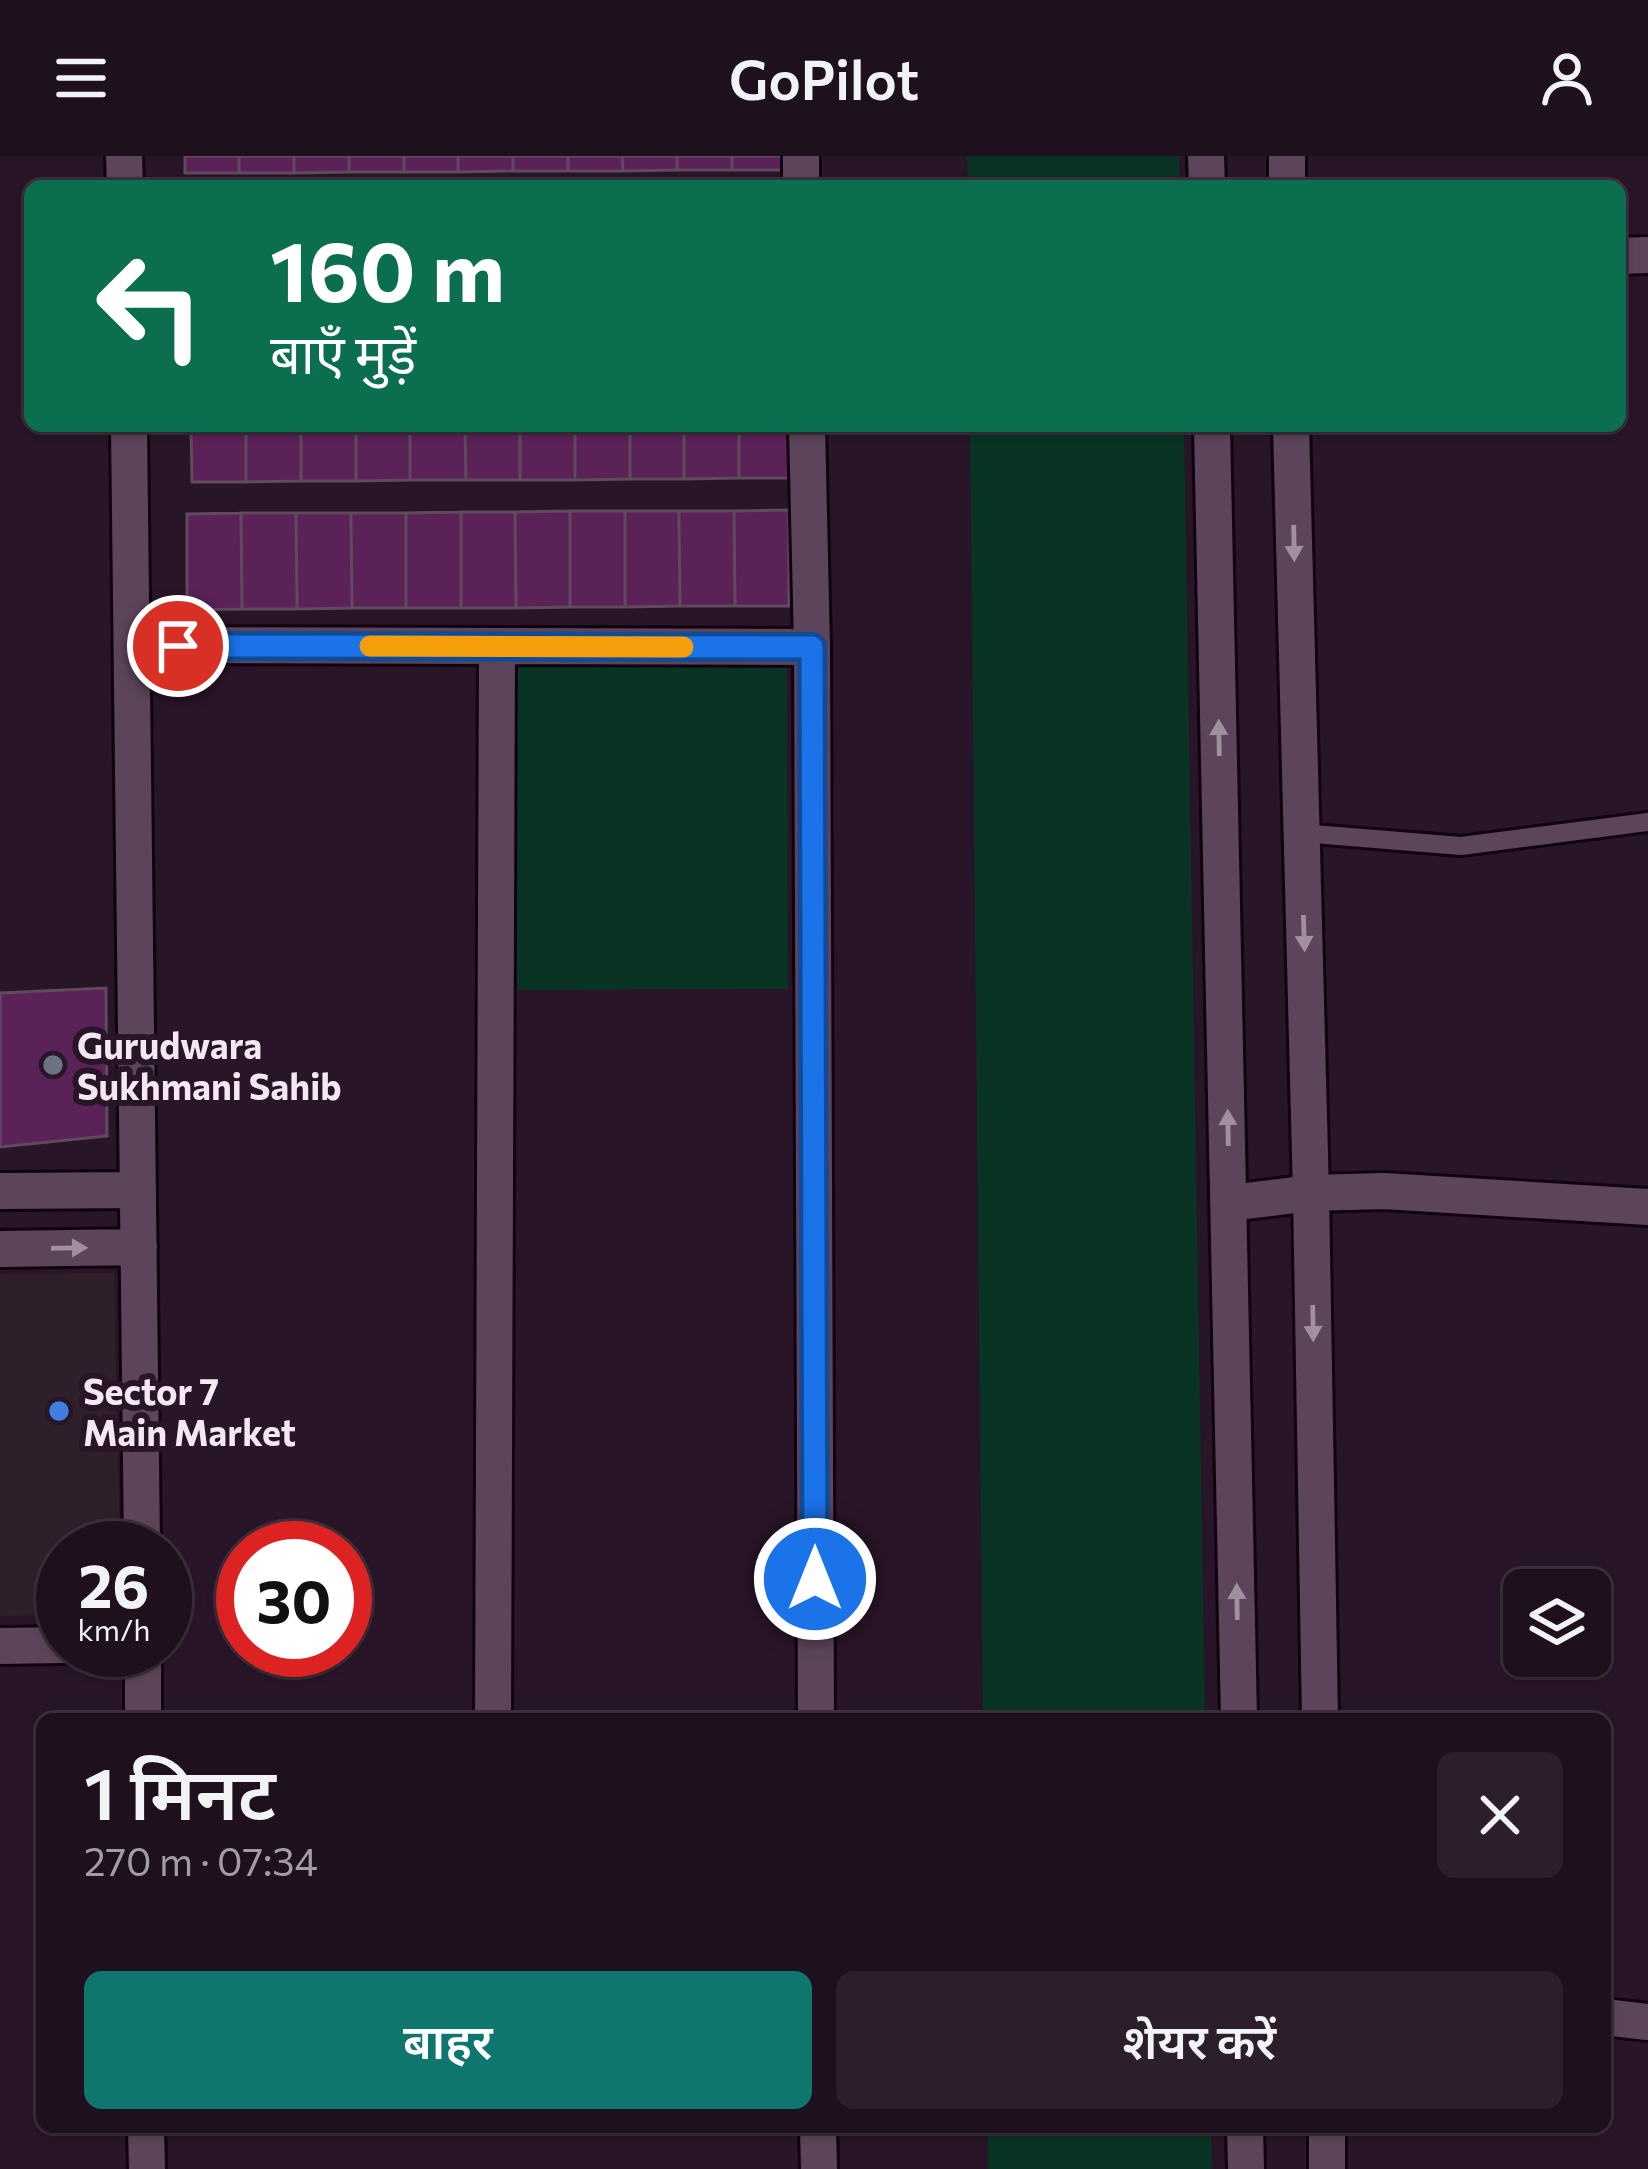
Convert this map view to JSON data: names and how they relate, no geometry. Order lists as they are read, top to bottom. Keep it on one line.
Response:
{"places":["Gurudwara Sukhmani Sahib","Sector 7 Main Market"],"page":{"header":"GoPilot","turn":["160 m","बाएँ मुड़ें"],"speed":"26 km/h","limit":"30","heading":["1 मिनट","270 m · 07:34"],"buttons":["बाहर","शेयर करें"]}}
